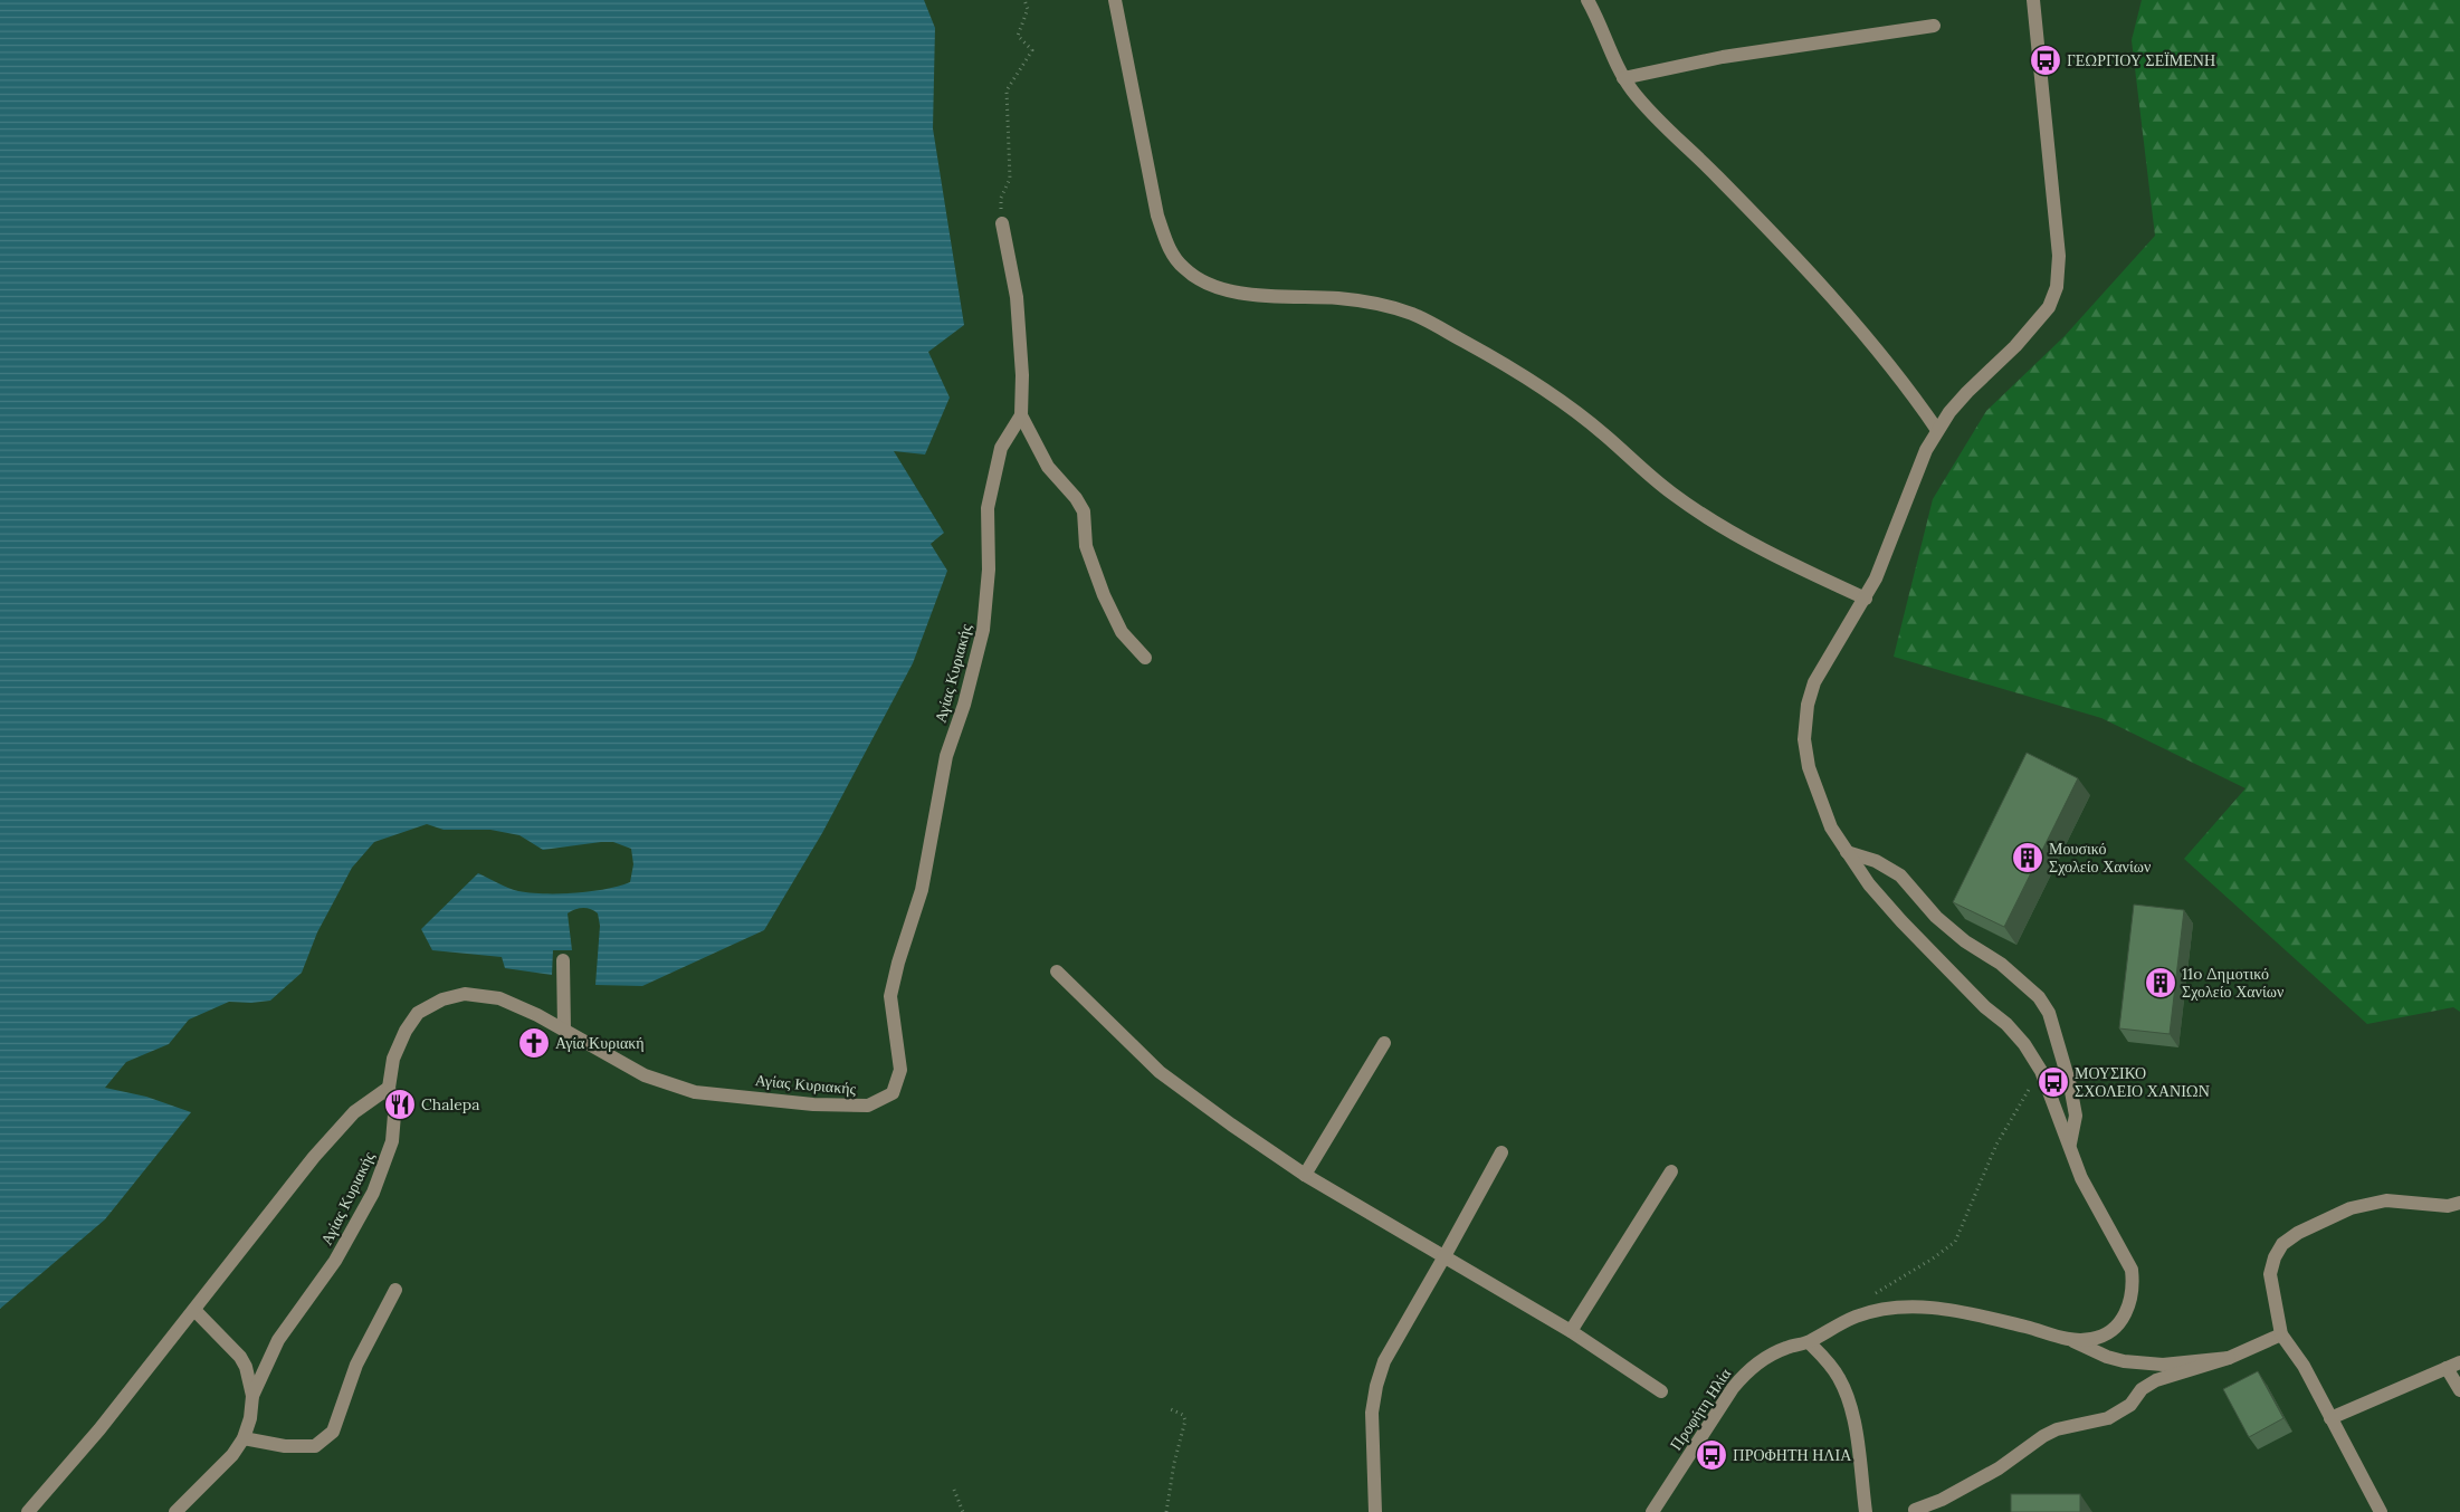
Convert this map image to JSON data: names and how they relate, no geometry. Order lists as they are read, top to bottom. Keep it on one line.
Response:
{"streets":{"street":["Αγίας Κυριακής","Προφήτη Ηλία"]},"places":{"bus stop":["ΓΕΩΡΓΙΟΥ ΣΕΪΜΕΝΗ","ΜΟΥΣΙΚΟ ΣΧΟΛΕΙΟ ΧΑΝΙΩΝ","ΠΡΟΦΗΤΗ ΗΛΙΑ"],"building":["Μουσικό Σχολείο Χανίων","11o Δημοτικό Σχολείο Χανίων"],"church":["Αγία Κυριακή"],"restaurant":["Chalepa"]}}
